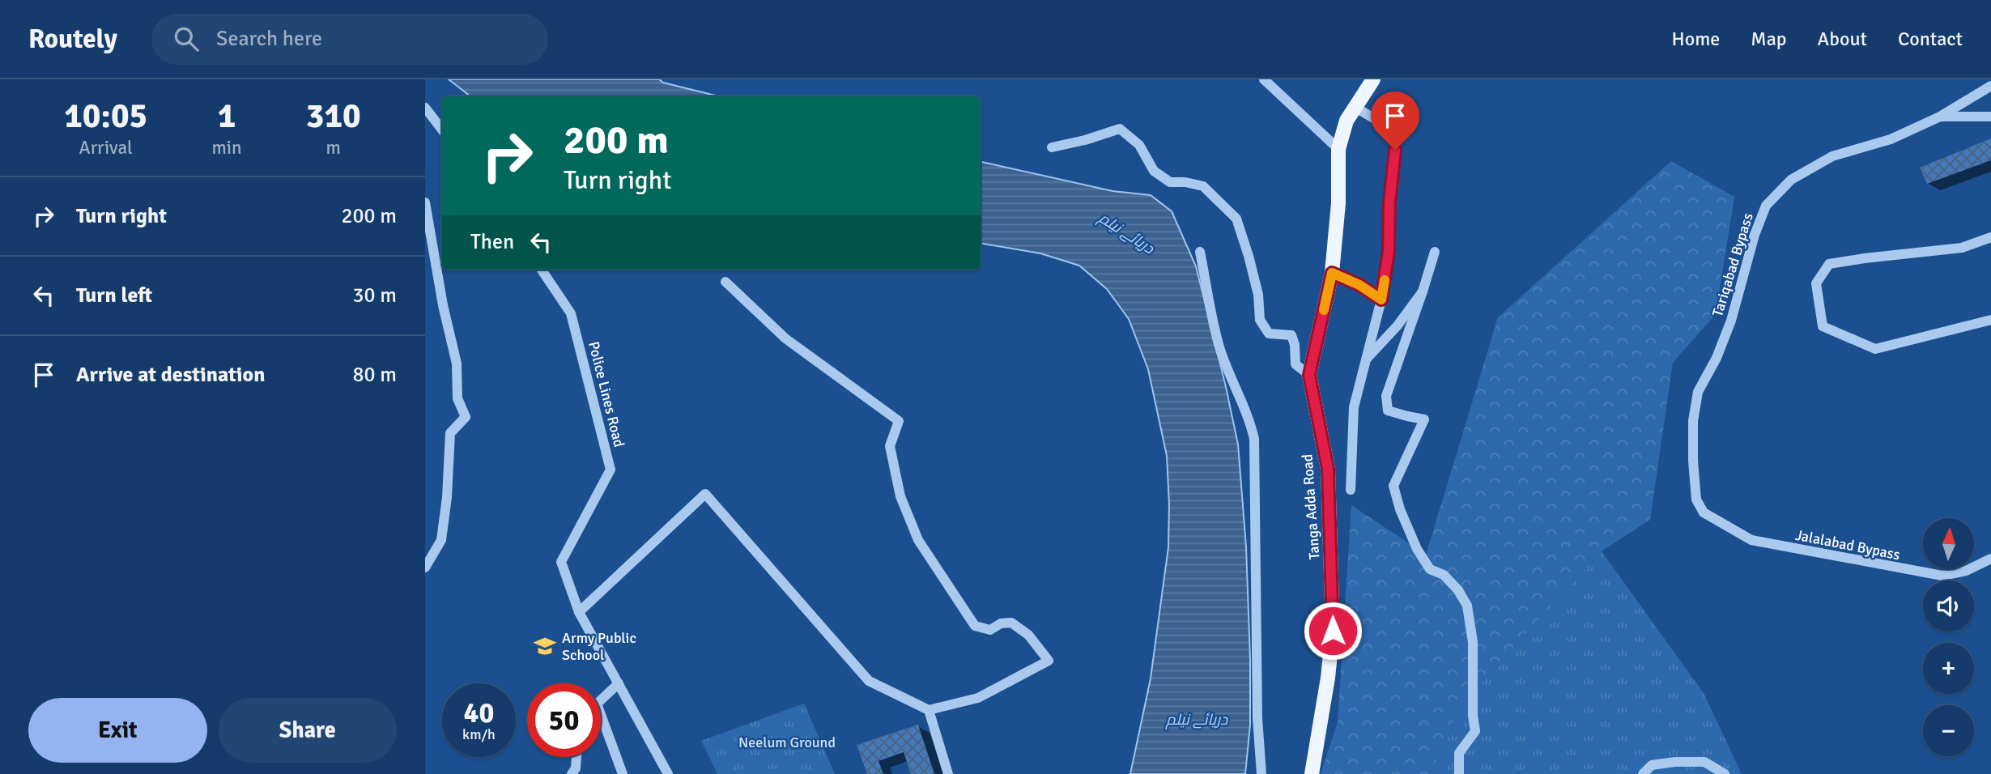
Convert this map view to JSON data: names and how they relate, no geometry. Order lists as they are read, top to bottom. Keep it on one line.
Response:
{"streets":{"main road":["Tanga Adda Road"],"street":["Tariqabad Bypass","Police Lines Road","Jalalabad Bypass"]},"crossings":[["Tariqabad Bypass","Jalalabad Bypass"]],"water":["دریائے نیلم"],"parks":["Neelum Ground"],"places":{"school or university":["Army Public School"]},"north":"top","page":{"header":"Routely","search":"Search here","nav":["Home","Map","About","Contact"],"eta":["10:05","Arrival","1","min","310","m"],"turn":["200 m","Turn right"],"list":[{"name":"Turn right","value":"200 m"},{"name":"Turn left","value":"30 m"},{"name":"Arrive at destination","value":"80 m"}],"then":"Then","map_buttons":["+","−"],"speed":"40 km/h","limit":"50","buttons":["Exit","Share"]}}
